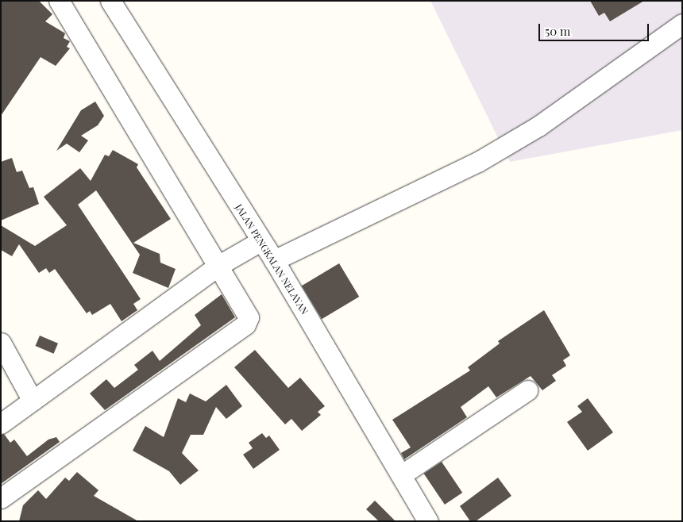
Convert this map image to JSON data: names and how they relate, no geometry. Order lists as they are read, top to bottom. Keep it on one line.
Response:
{"streets":{"street":["JALAN PENGKALAN NELAYAN"]},"scale_bar":"50 m"}
